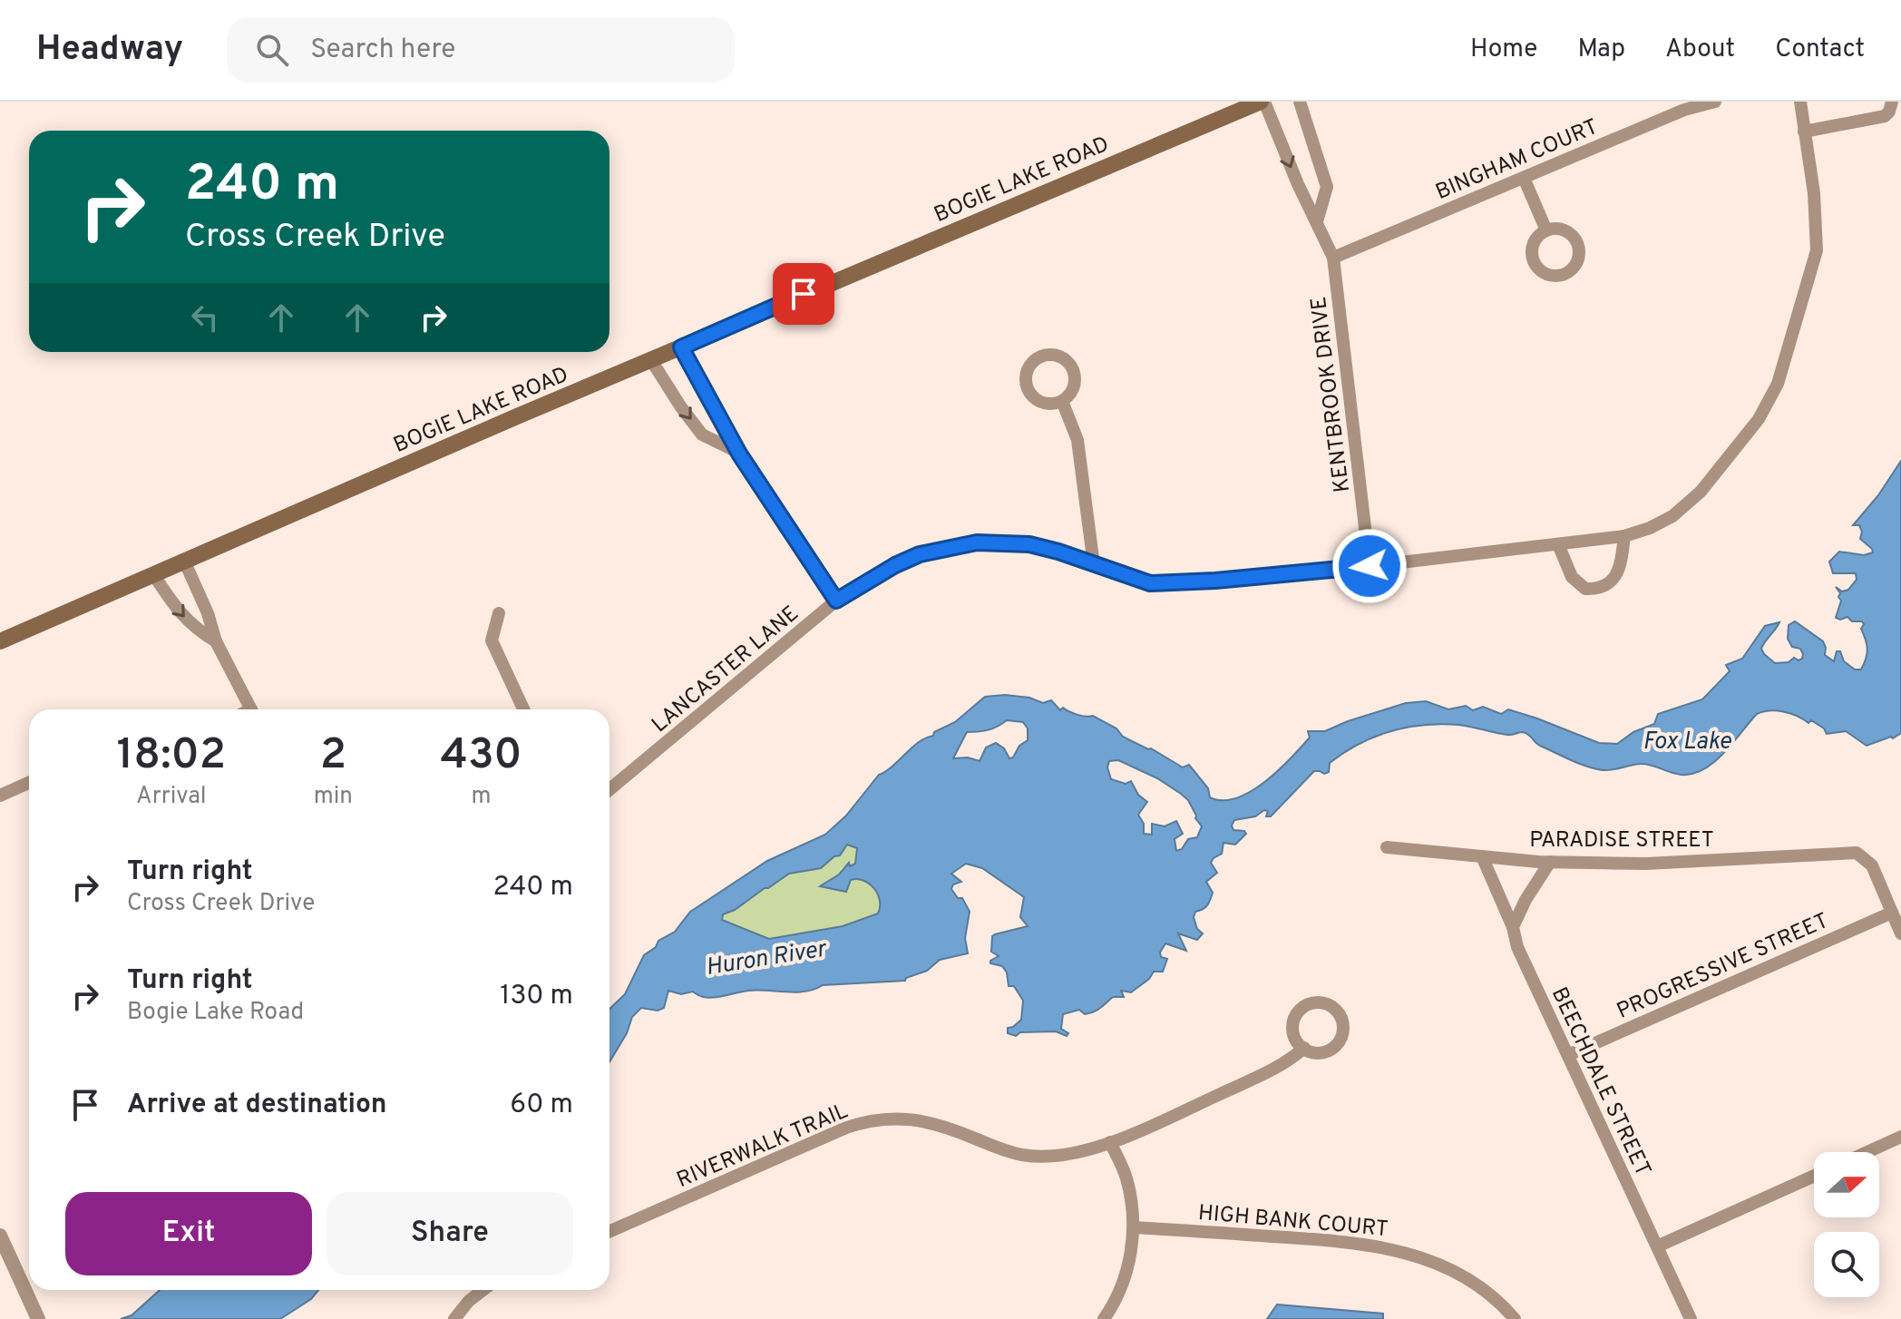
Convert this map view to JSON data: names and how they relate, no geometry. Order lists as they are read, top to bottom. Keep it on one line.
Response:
{"streets":{"main road":["BOGIE LAKE ROAD"],"street":["BINGHAM COURT","KENTBROOK DRIVE","LANCASTER LANE","PARADISE STREET","PROGRESSIVE STREET","BEECHDALE STREET","RIVERWALK TRAIL","HIGH BANK COURT"]},"crossings":[["BINGHAM COURT","KENTBROOK DRIVE"],["BOGIE LAKE ROAD","KENTBROOK DRIVE"],["KENTBROOK DRIVE","LANCASTER LANE"],["PARADISE STREET","PROGRESSIVE STREET"],["PARADISE STREET","BEECHDALE STREET"],["PROGRESSIVE STREET","BEECHDALE STREET"]],"water":["Fox Lake","Huron River"],"north":"right","page":{"header":"Headway","search":"Search here","nav":["Home","Map","About","Contact"],"turn":["240 m","Cross Creek Drive"],"eta":["18:02","Arrival","2","min","430","m"],"list":[{"name":"Turn right","note":"Cross Creek Drive","value":"240 m"},{"name":"Turn right","note":"Bogie Lake Road","value":"130 m"},{"name":"Arrive at destination","value":"60 m"}],"buttons":["Exit","Share"]}}
